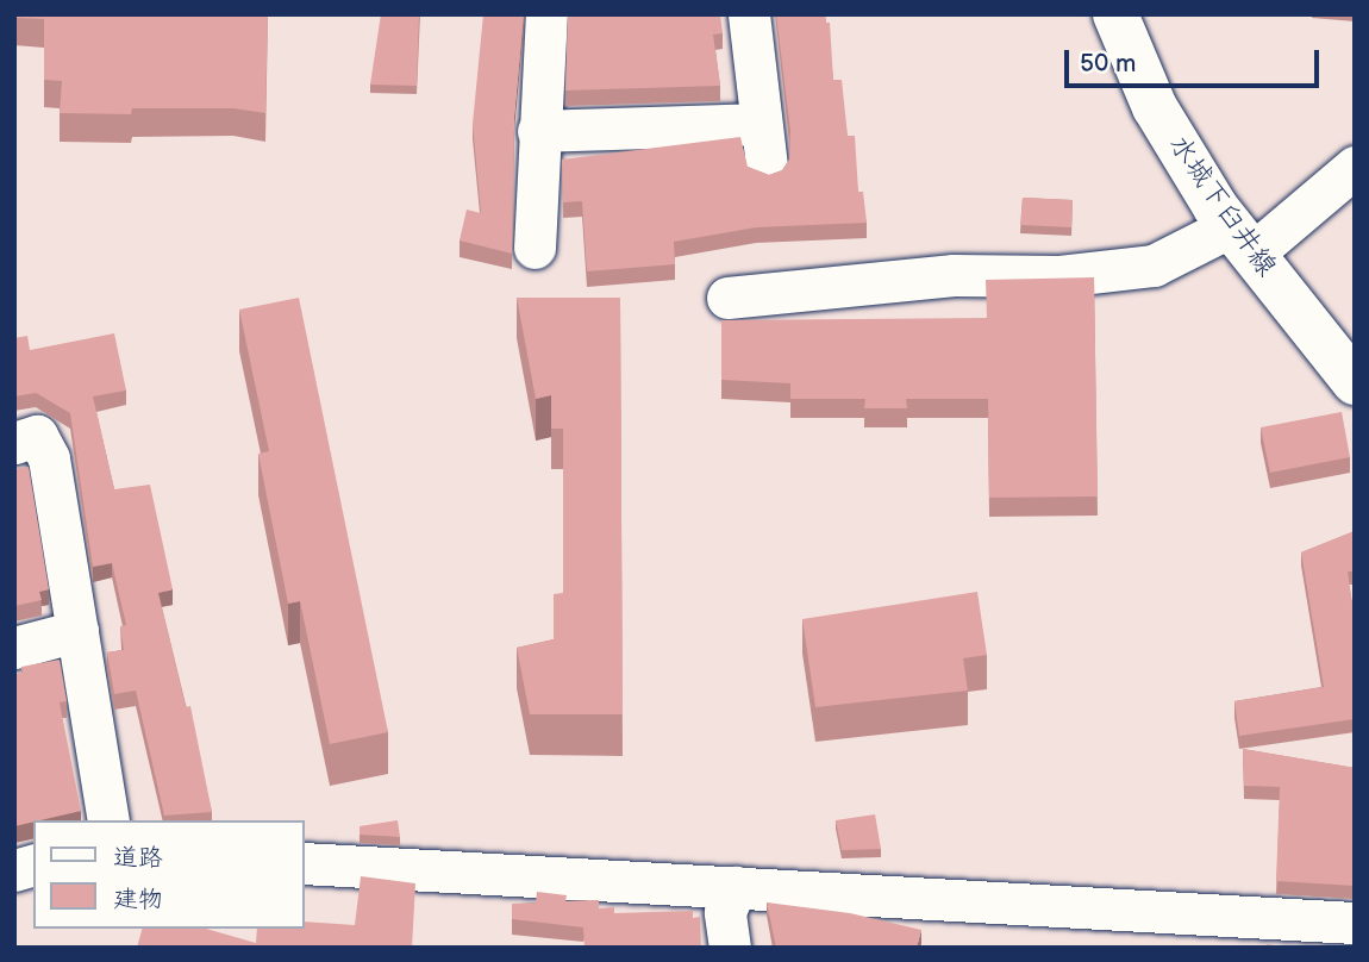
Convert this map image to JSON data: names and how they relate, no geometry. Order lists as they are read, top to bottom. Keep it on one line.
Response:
{"streets":{"main road":["水城下臼井線"]},"legend":["道路","建物"],"scale_bar":"50 m"}
